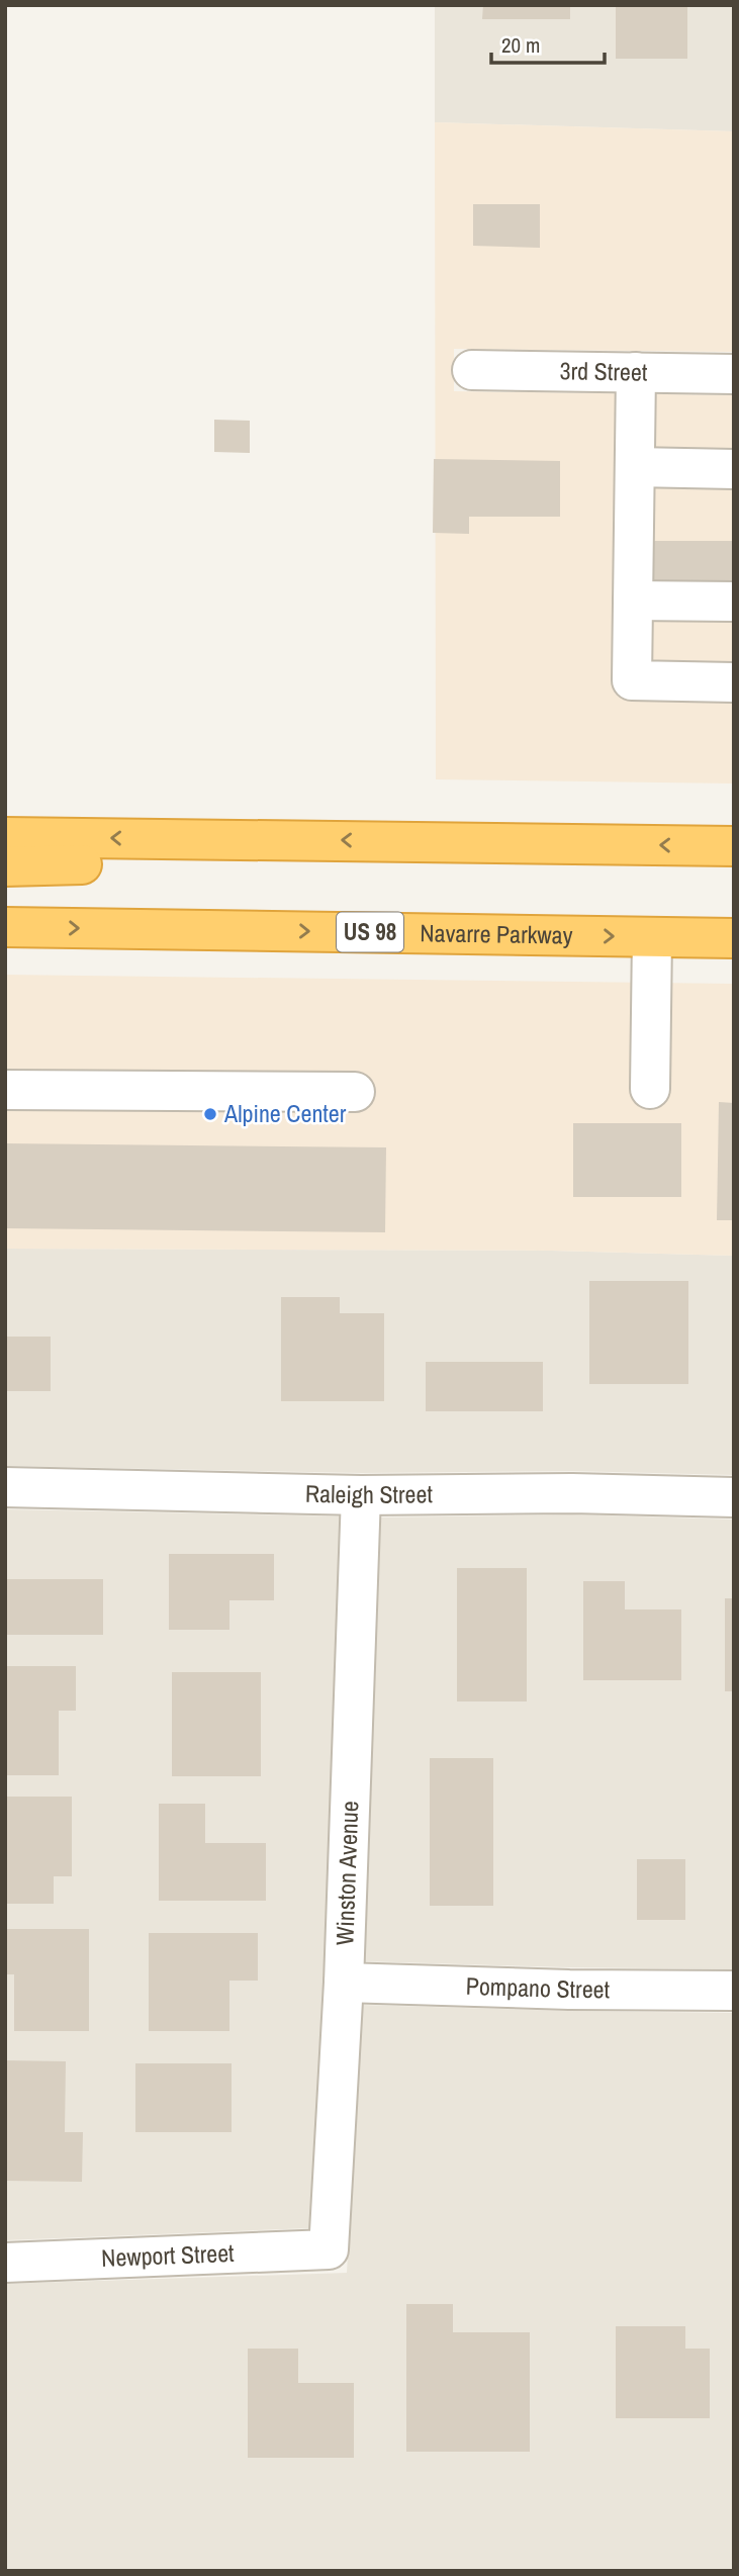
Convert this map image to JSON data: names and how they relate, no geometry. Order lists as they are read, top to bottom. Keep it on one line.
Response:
{"streets":{"highway":["US 98","Navarre Parkway"],"street":["3rd Street","Raleigh Street","Winston Avenue","Pompano Street","Newport Street"]},"crossings":[["Raleigh Street","Winston Avenue"],["Winston Avenue","Pompano Street"],["Winston Avenue","Newport Street"]],"places":["Alpine Center"],"scale_bar":"20 m"}
